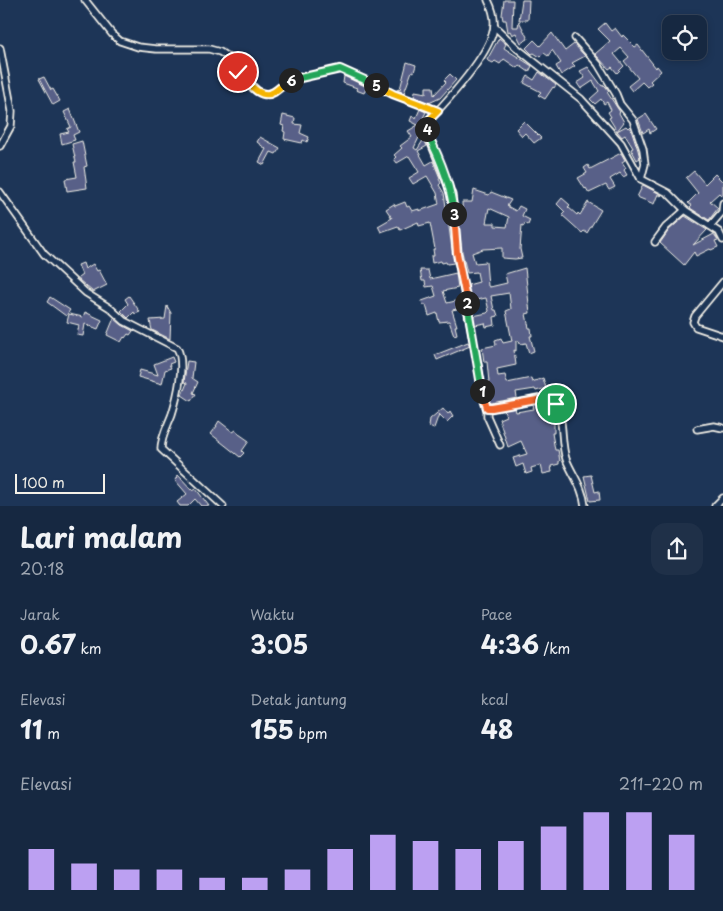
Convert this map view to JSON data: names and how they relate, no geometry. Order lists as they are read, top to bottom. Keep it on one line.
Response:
{"scale_bar":"100 m","page":{"pins":["6","5","4","3","2","1"],"scale":"100 m","heading":["Lari malam","20:18"],"stats":[["Jarak","0.67 km"],["Waktu","3:05"],["Pace","4:36 /km"],["Elevasi","11 m"],["Detak jantung","155 bpm"],["kcal","48"]],"chart":["Elevasi","211–220 m"]}}
